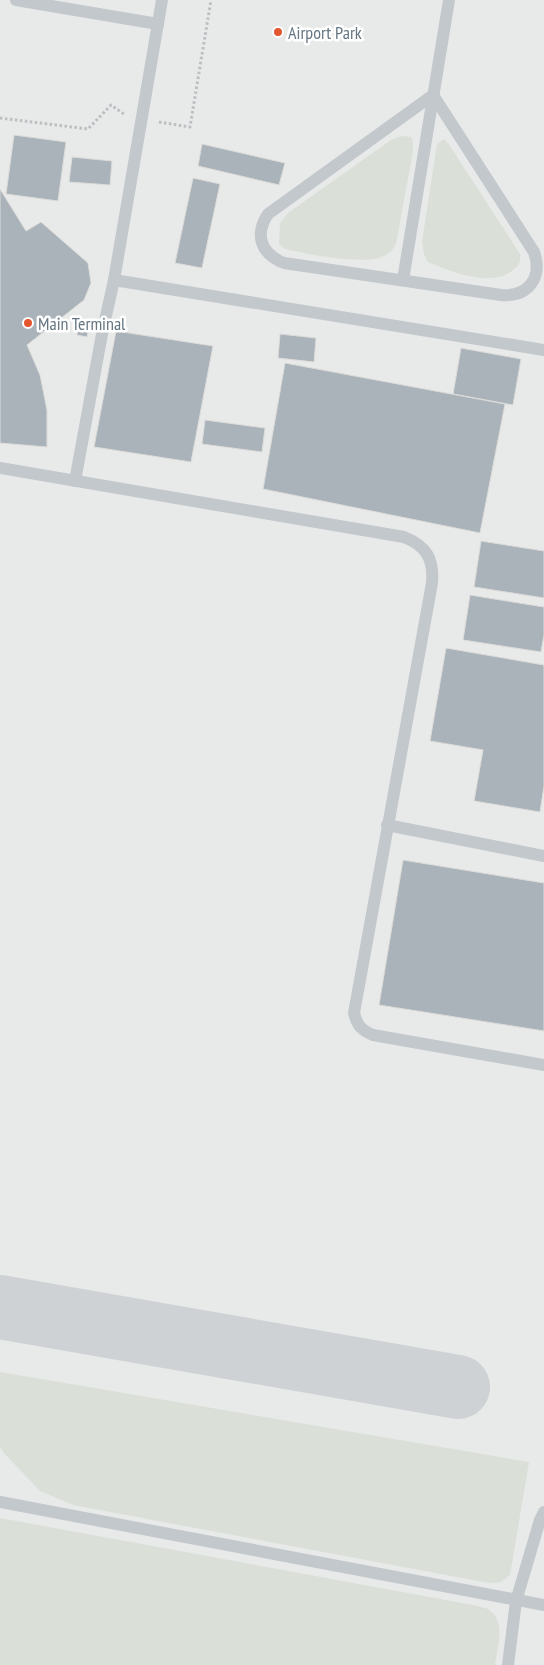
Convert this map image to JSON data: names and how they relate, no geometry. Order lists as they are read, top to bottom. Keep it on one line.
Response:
{"places":["Airport Park","Main Terminal"]}
